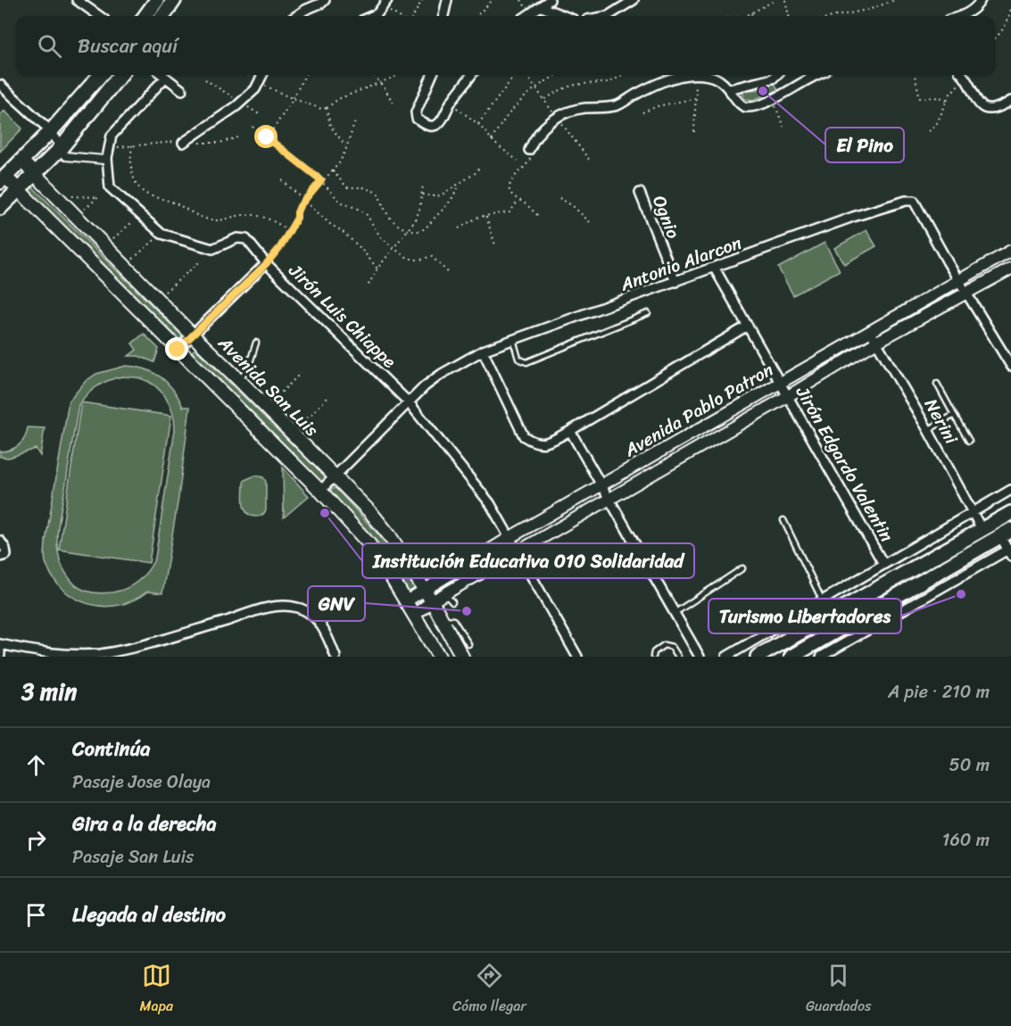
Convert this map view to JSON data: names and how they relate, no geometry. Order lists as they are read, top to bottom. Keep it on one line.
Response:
{"streets":{"main road":["Avenida San Luis"],"street":["Ognio","Antonio Alarcon","Jirón Luis Chiappe","Avenida Pablo Patron","Nerini","Jirón Edgardo Valentin"]},"crossings":[["Ognio","Antonio Alarcon"],["Antonio Alarcon","Jirón Luis Chiappe"],["Antonio Alarcon","Avenida San Luis"],["Antonio Alarcon","Avenida Pablo Patron"],["Antonio Alarcon","Jirón Edgardo Valentin"],["Jirón Luis Chiappe","Avenida Pablo Patron"],["Avenida San Luis","Avenida Pablo Patron"],["Avenida Pablo Patron","Nerini"],["Avenida Pablo Patron","Jirón Edgardo Valentin"]],"places":["El Pino","Institución Educativa 010 Solidaridad","Turismo Libertadores","GNV"],"page":{"search":"Buscar aquí","heading":["3 min","A pie · 210 m"],"list":[["Continúa","Pasaje Jose Olaya","50 m"],["Gira a la derecha","Pasaje San Luis","160 m"],"Llegada al destino"],"nav":["Mapa","Cómo llegar","Guardados"]}}
